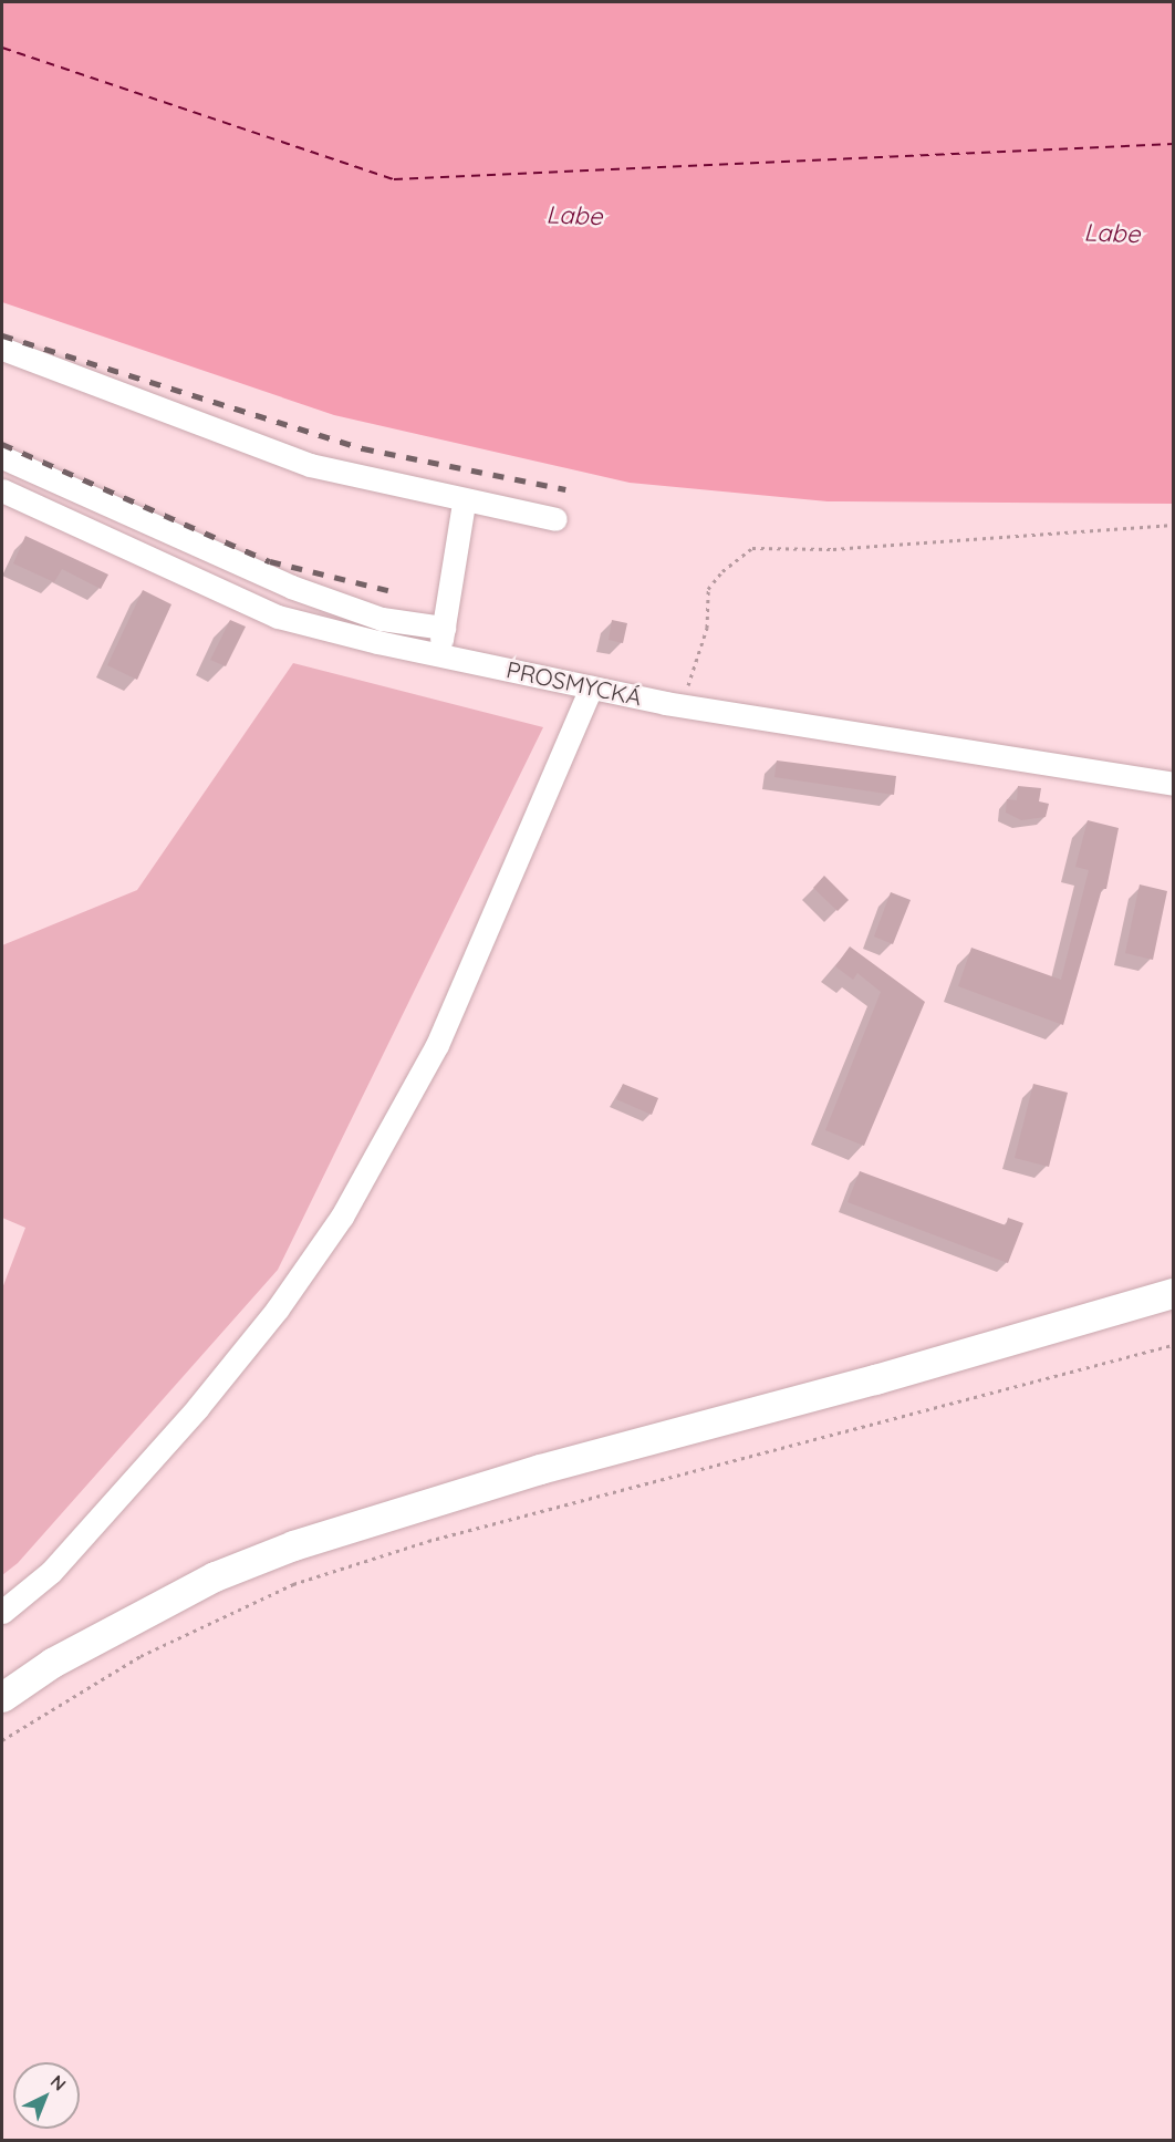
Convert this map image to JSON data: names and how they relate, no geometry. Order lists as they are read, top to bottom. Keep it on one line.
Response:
{"streets":{"street":["PROSMYCKÁ"]},"water":["Labe"],"north":"top right"}
